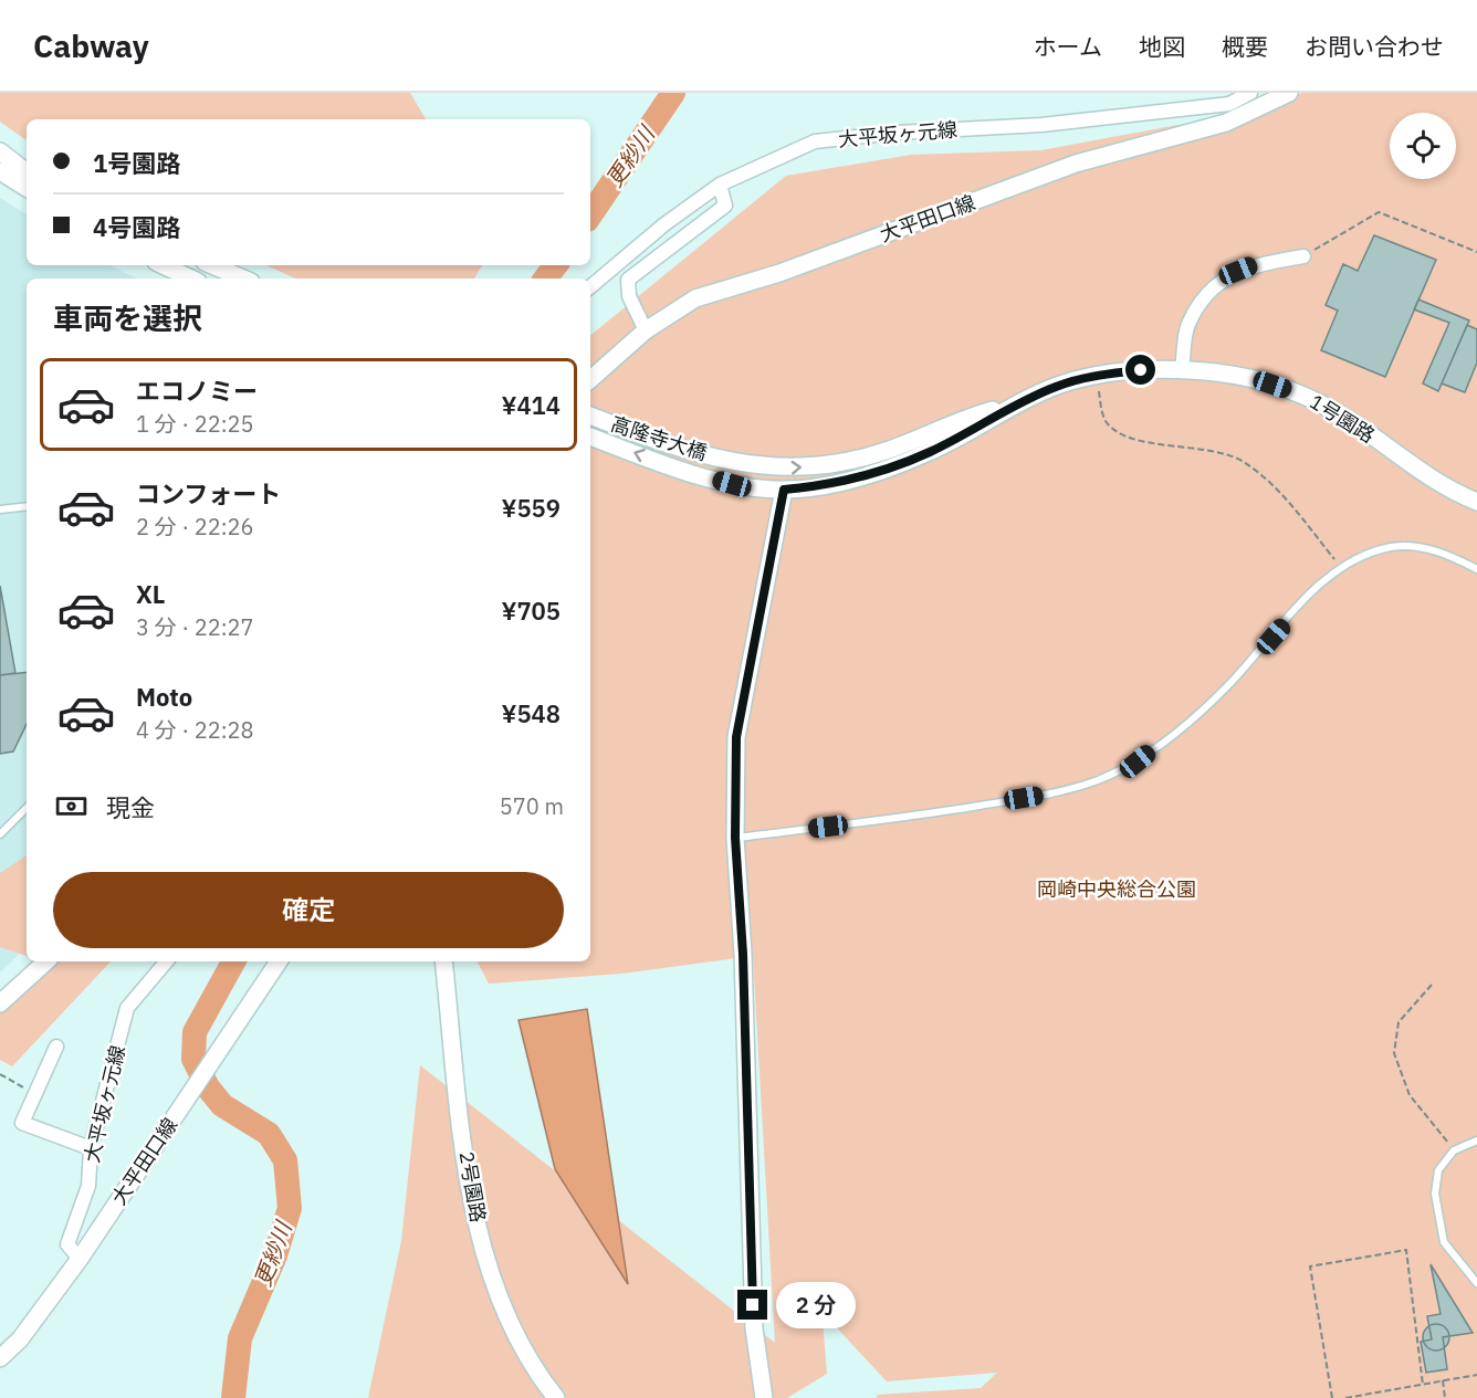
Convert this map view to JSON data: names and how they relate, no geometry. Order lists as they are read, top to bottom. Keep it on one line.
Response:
{"streets":{"street":["大平坂ヶ元線","大平田口線","1号園路","高隆寺大橋","2号園路"]},"crossings":[["大平坂ヶ元線","大平田口線"],["1号園路","高隆寺大橋"]],"water":["更紗川"],"parks":["岡崎中央総合公園"],"page":{"header":"Cabway","nav":["ホーム","地図","概要","お問い合わせ"],"banner":["1号園路","4号園路"],"heading":"車両を選択","list":[{"name":"エコノミー","note":"1 分 · 22:25","value":"¥414"},{"name":"コンフォート","note":"2 分 · 22:26","value":"¥559"},{"name":"XL","note":"3 分 · 22:27","value":"¥705"},{"name":"Moto","note":"4 分 · 22:28","value":"¥548"}],"pay":["現金","570 m"],"buttons":"確定","bubble":"2 分"}}
